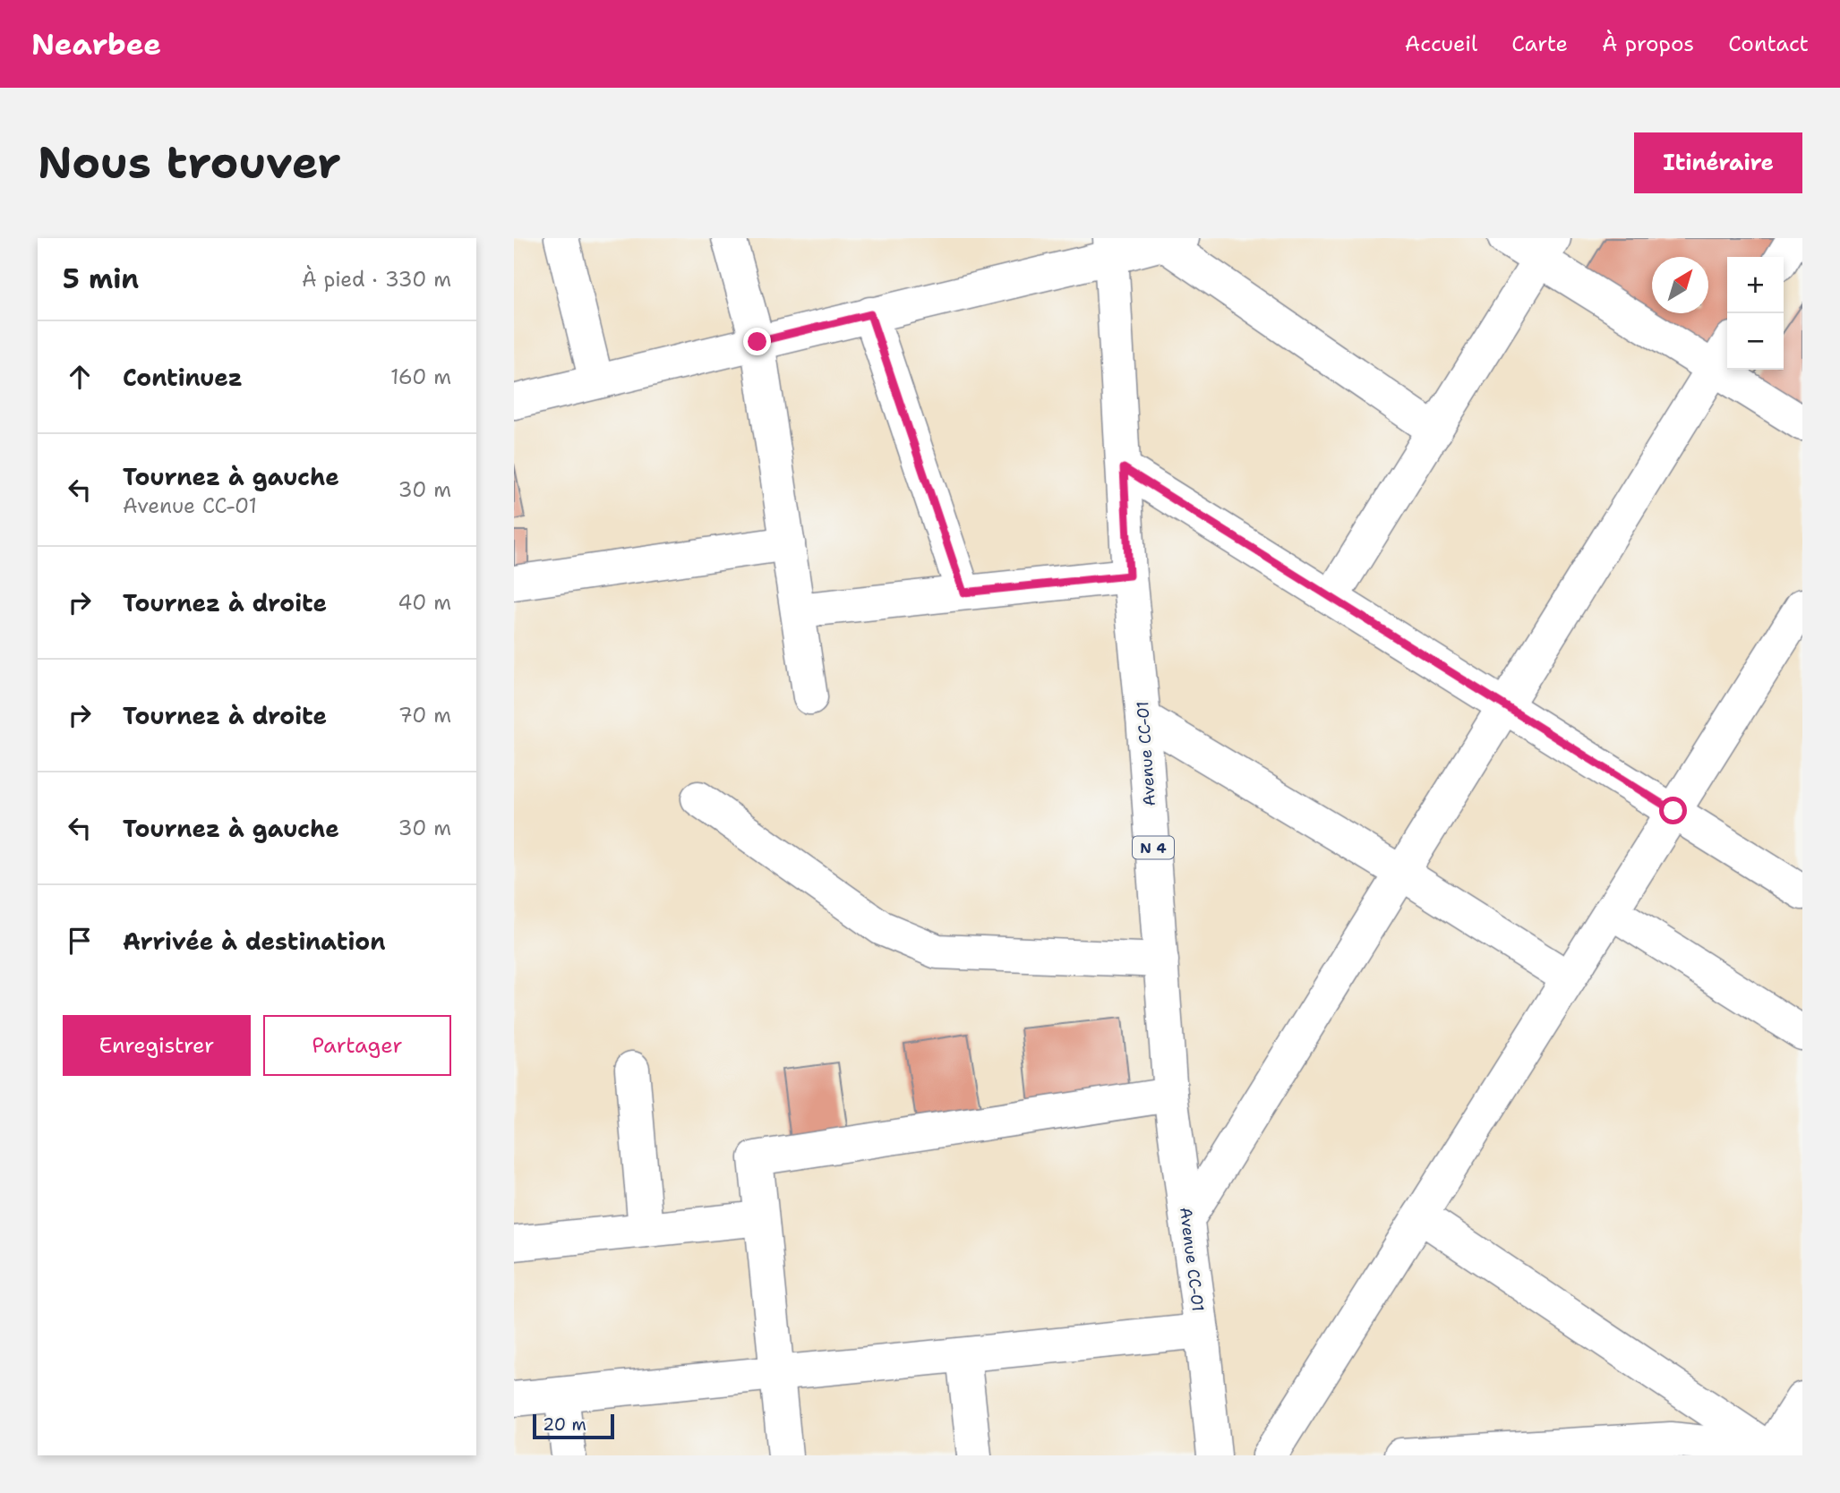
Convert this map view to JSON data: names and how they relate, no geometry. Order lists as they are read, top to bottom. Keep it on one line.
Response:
{"streets":{"street":["Avenue CC-01","N 4"]},"scale_bar":"20 m","north":"top right","page":{"header":"Nearbee","nav":["Accueil","Carte","À propos","Contact"],"buttons":["Itinéraire",["Enregistrer","Partager"]],"title":"Nous trouver","heading":["5 min","À pied · 330 m"],"map_buttons":["+","−"],"list":[["Continuez","160 m"],["Tournez à gauche","Avenue CC-01","30 m"],["Tournez à droite","40 m"],["Tournez à droite","70 m"],["Tournez à gauche","30 m"],"Arrivée à destination"],"scale":"20 m"}}
